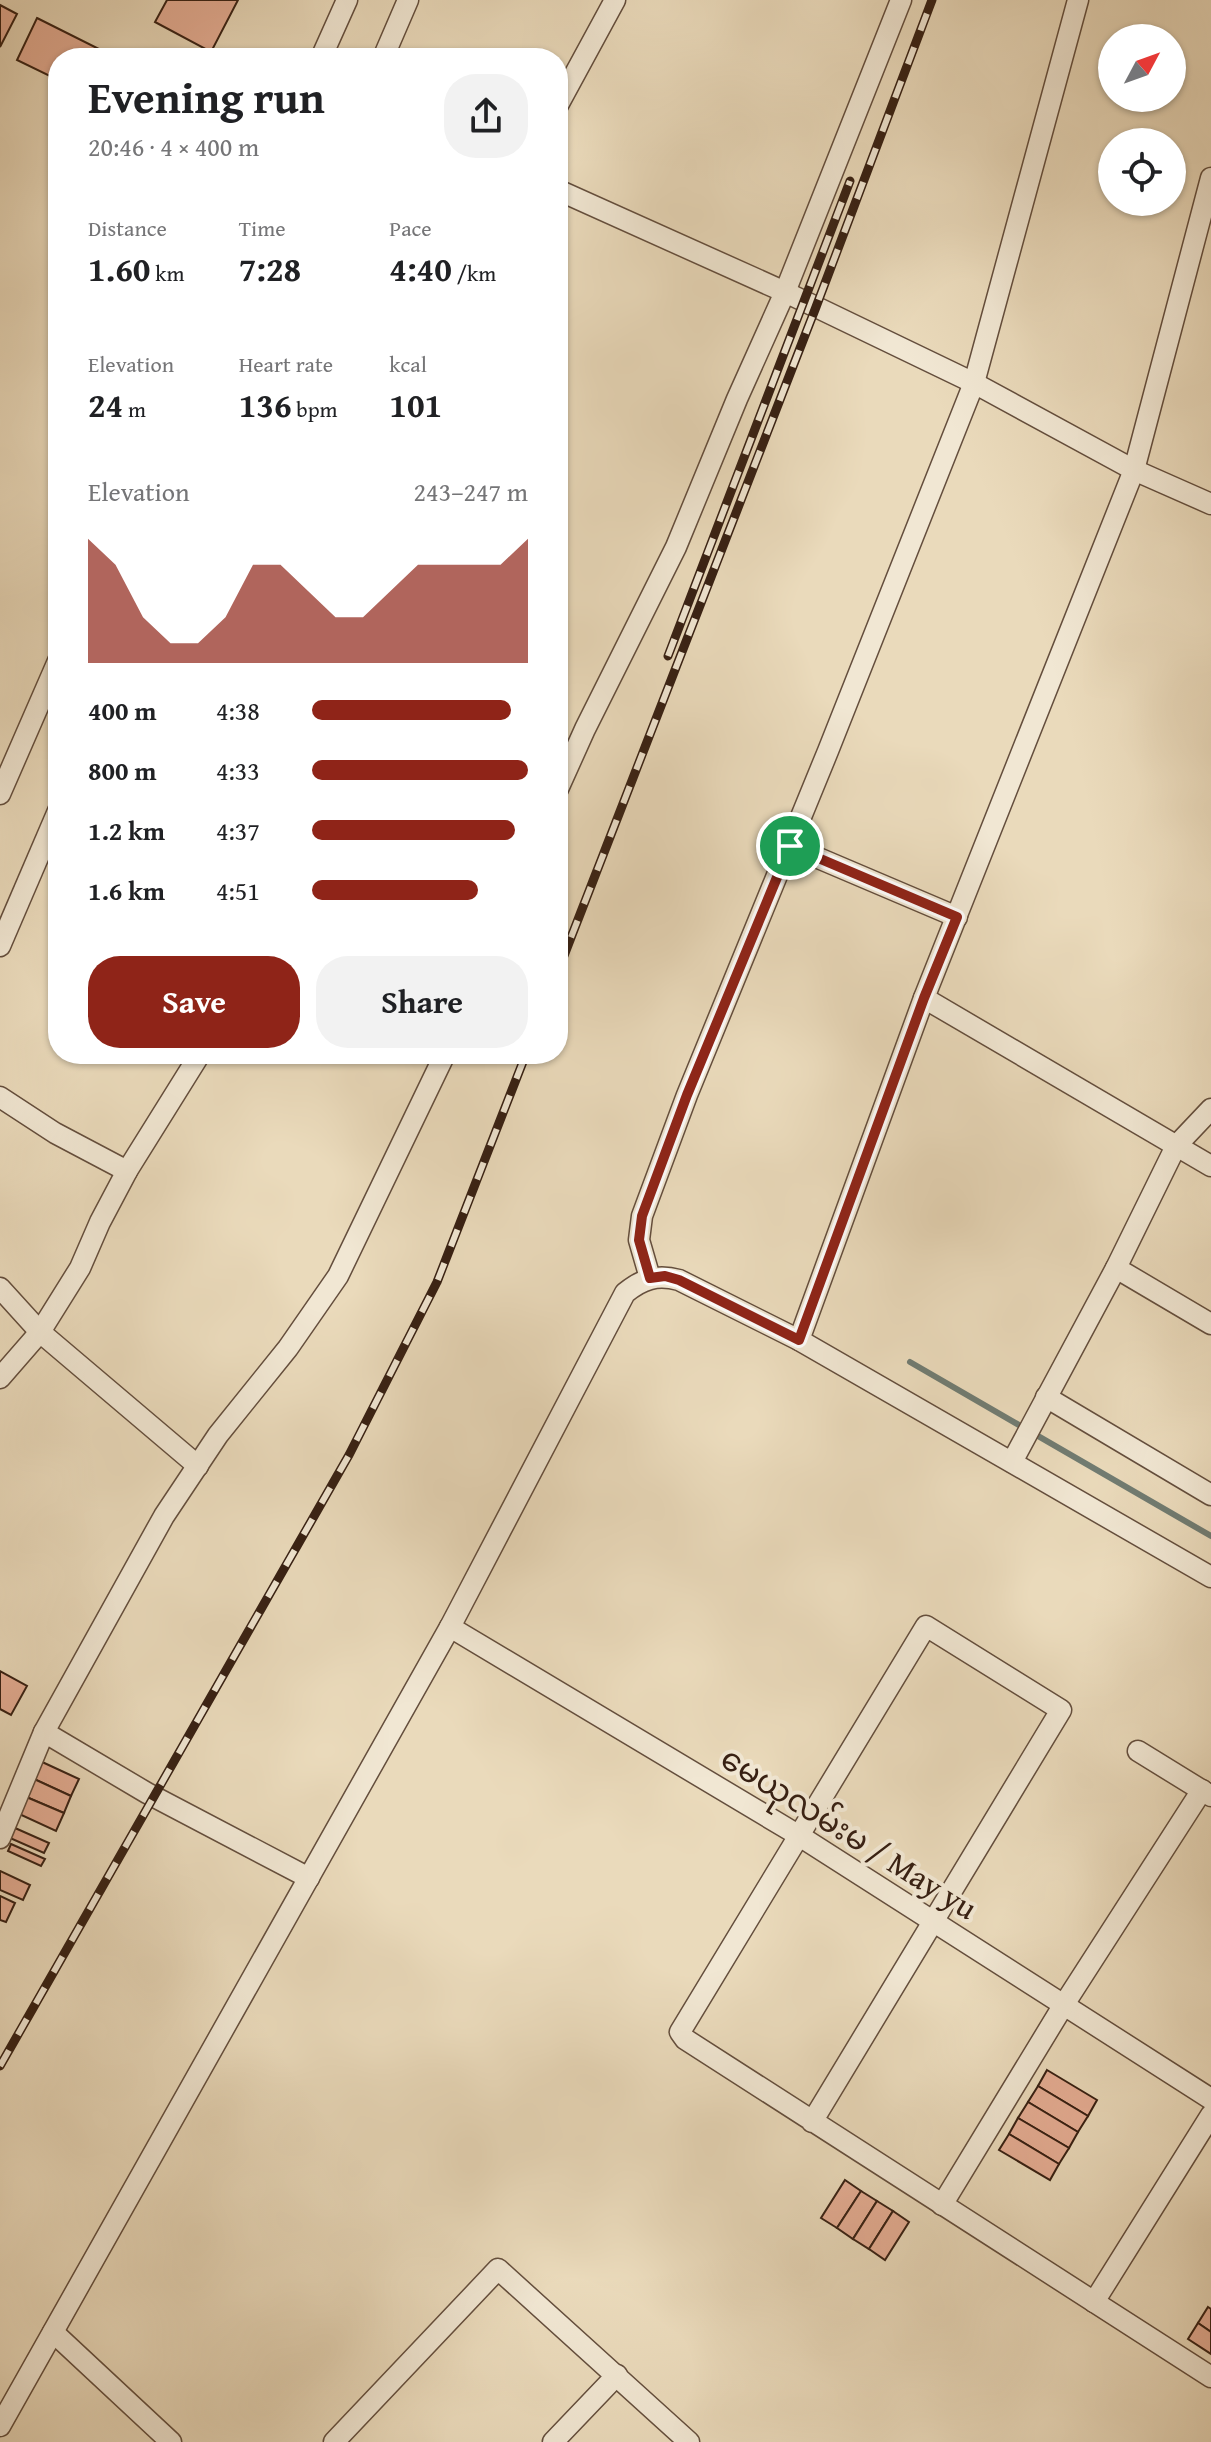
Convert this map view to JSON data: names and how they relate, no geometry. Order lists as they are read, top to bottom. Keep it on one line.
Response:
{"streets":{"street":["မေယုလမ်းမ / May yu"]},"north":"top right","page":{"heading":["Evening run","20:46 · 4 × 400 m"],"stats":[["Distance","1.60 km"],["Time","7:28"],["Pace","4:40 /km"],["Elevation","24 m"],["Heart rate","136 bpm"],["kcal","101"]],"chart":["Elevation","243–247 m"],"list":[{"name":"400 m","note":"4:38"},{"name":"800 m","note":"4:33"},{"name":"1.2 km","note":"4:37"},{"name":"1.6 km","note":"4:51"}],"buttons":["Save","Share"]}}
